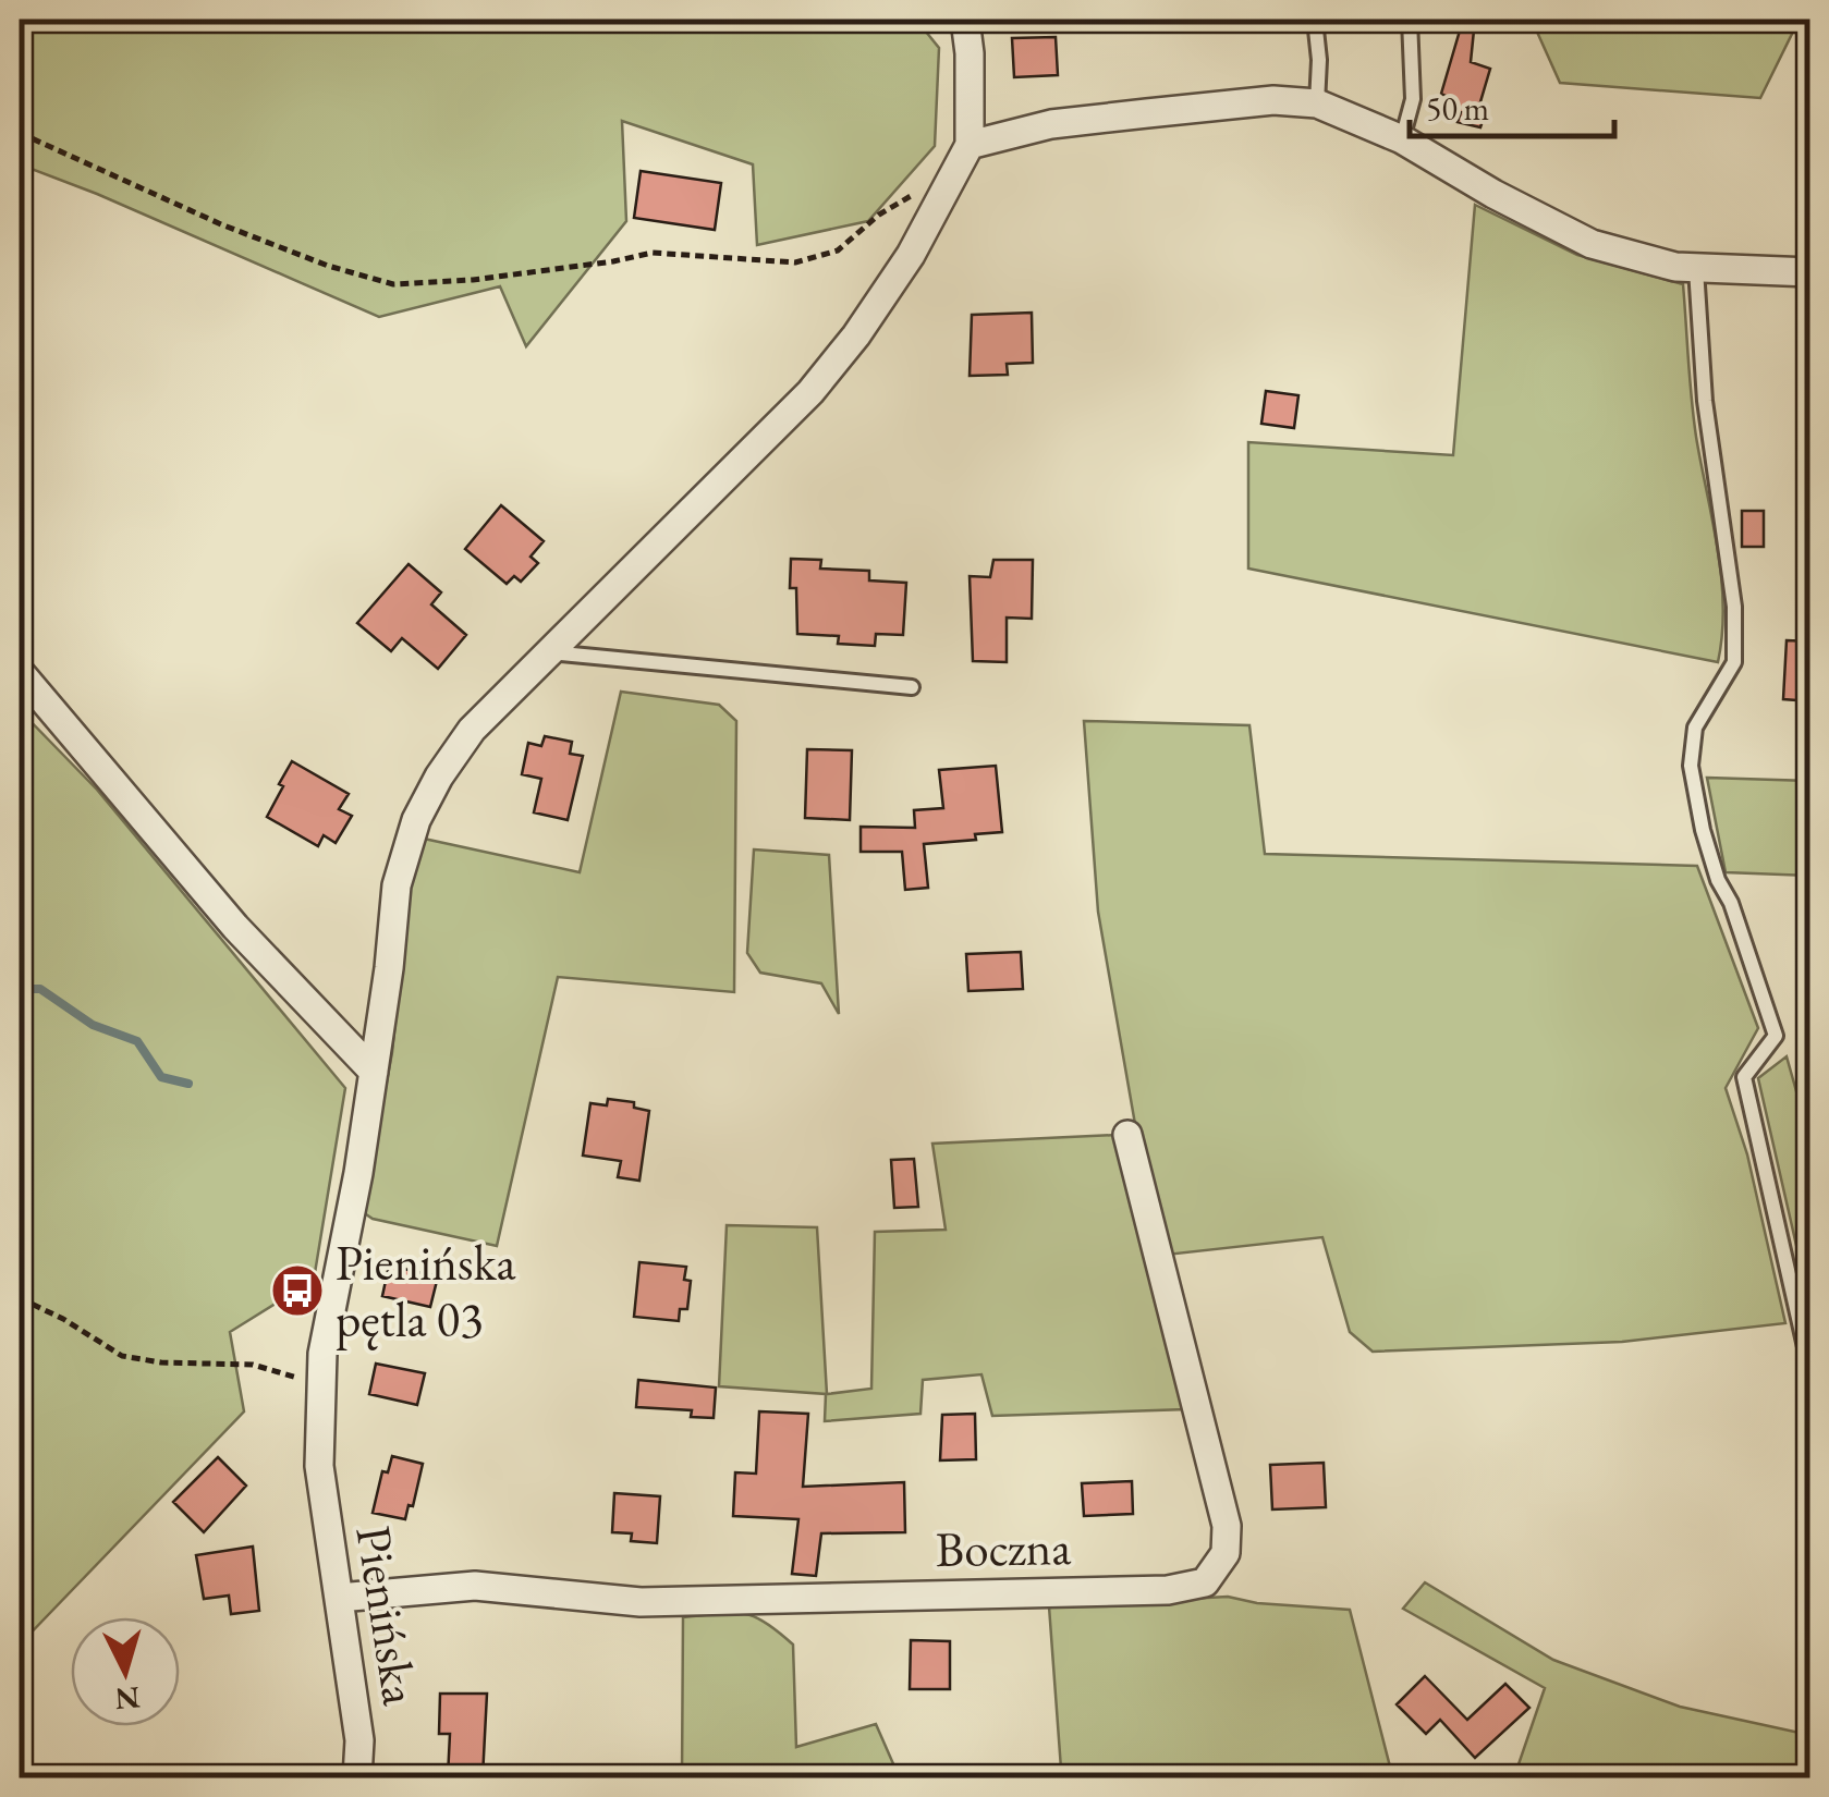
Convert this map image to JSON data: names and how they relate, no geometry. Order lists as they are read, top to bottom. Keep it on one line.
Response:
{"streets":{"street":["Boczna","Pienińska"]},"crossings":[["Boczna","Pienińska"]],"places":{"bus stop":["Pienińska pętla 03"]},"scale_bar":"50 m","north":"bottom"}
